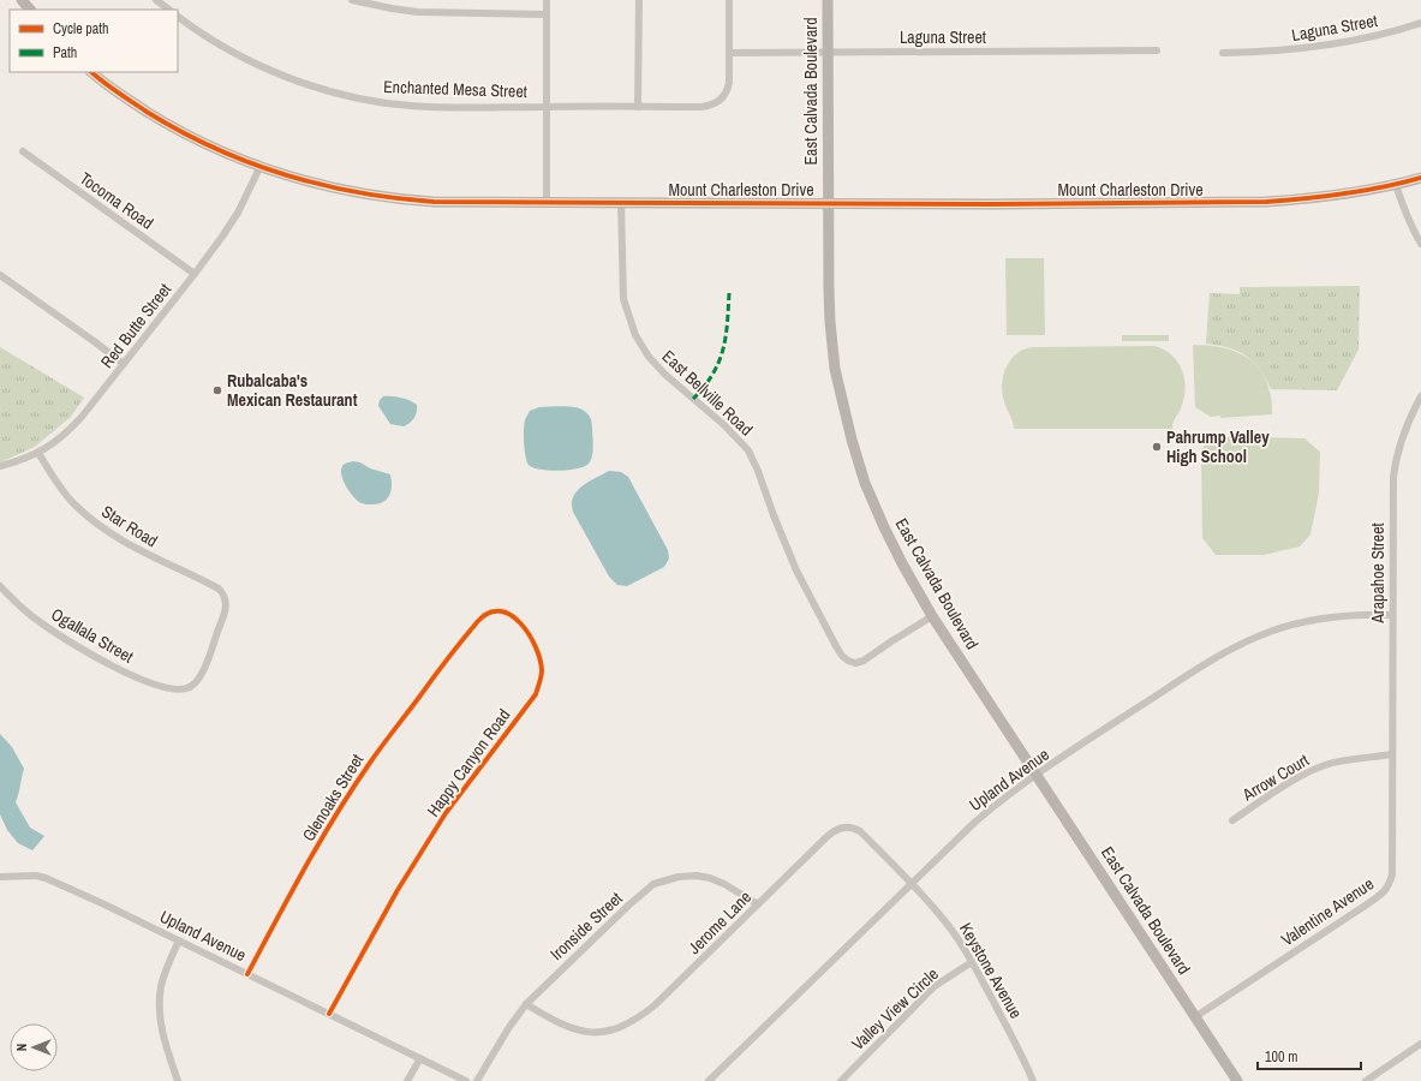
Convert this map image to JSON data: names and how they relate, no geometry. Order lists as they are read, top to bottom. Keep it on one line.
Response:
{"streets":{"street":["Laguna Street","Enchanted Mesa Street","East Calvada Boulevard","Mount Charleston Drive","Tocoma Road","Red Butte Street","East Bellville Road","Star Road","Arapahoe Street","Ogallala Street","Happy Canyon Road","Arrow Court","Upland Avenue","Glenoaks Street","Valentine Avenue","Jerome Lane","Ironside Street","Keystone Avenue","Valley View Circle"]},"crossings":[["Laguna Street","Enchanted Mesa Street"],["Laguna Street","East Calvada Boulevard"],["East Calvada Boulevard","Mount Charleston Drive"],["East Calvada Boulevard","East Bellville Road"],["East Calvada Boulevard","Upland Avenue"],["East Calvada Boulevard","Valentine Avenue"],["Mount Charleston Drive","Red Butte Street"],["Mount Charleston Drive","East Bellville Road"],["Tocoma Road","Red Butte Street"],["Red Butte Street","Star Road"],["Star Road","Ogallala Street"],["Arapahoe Street","Arrow Court"],["Arapahoe Street","Upland Avenue"],["Arapahoe Street","Valentine Avenue"],["Happy Canyon Road","Upland Avenue"],["Happy Canyon Road","Glenoaks Street"],["Arrow Court","Valentine Avenue"],["Upland Avenue","Glenoaks Street"],["Upland Avenue","Jerome Lane"],["Upland Avenue","Keystone Avenue"],["Jerome Lane","Ironside Street"],["Jerome Lane","Keystone Avenue"],["Keystone Avenue","Valley View Circle"]],"places":["Rubalcaba's Mexican Restaurant","Pahrump Valley High School"],"legend":["Cycle path","Path"],"scale_bar":"100 m","north":"left"}
